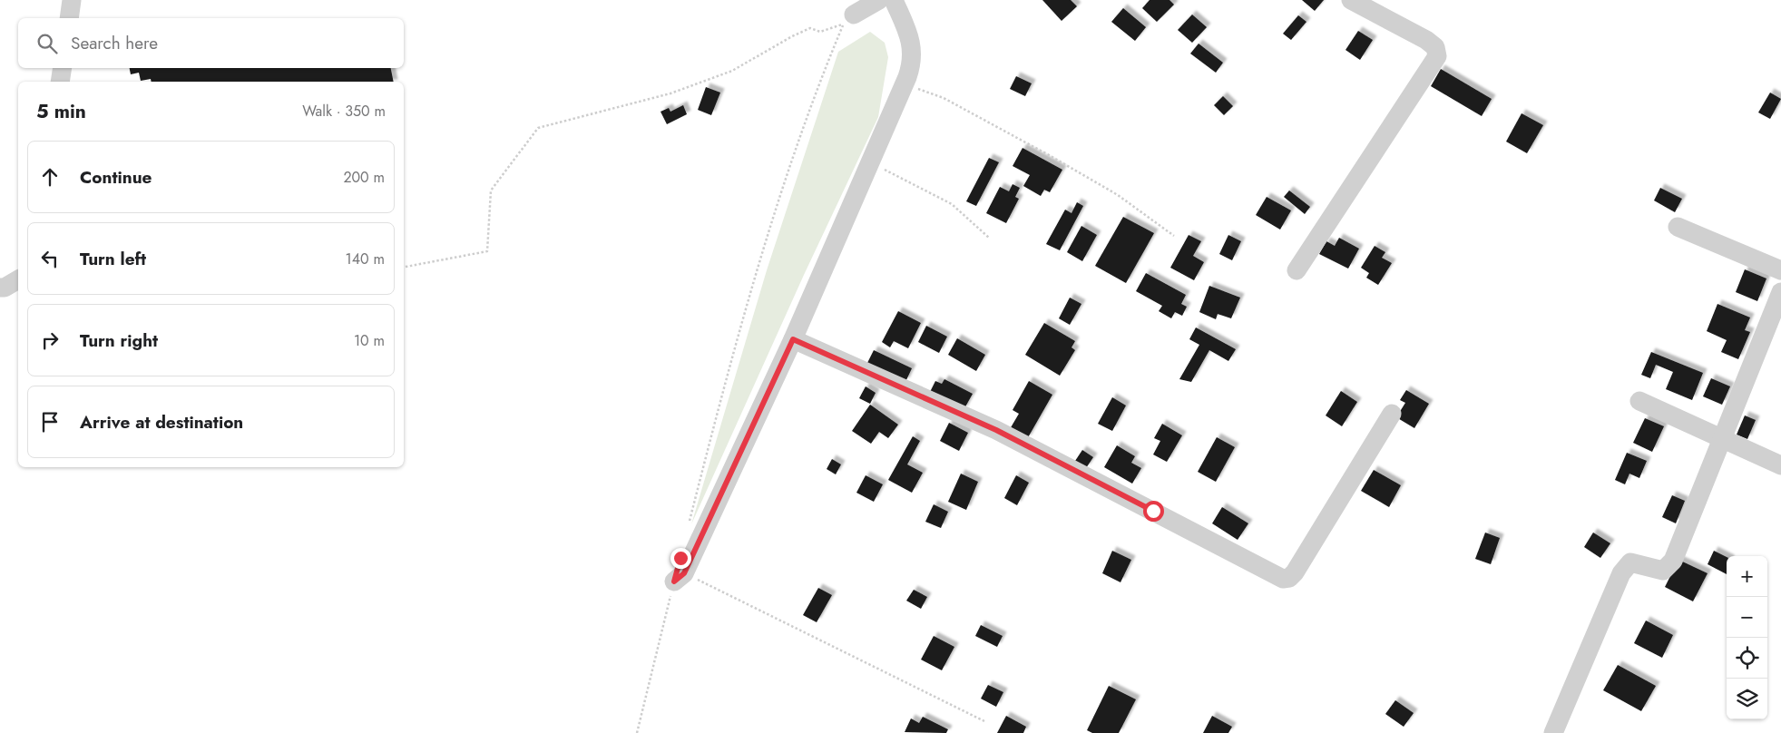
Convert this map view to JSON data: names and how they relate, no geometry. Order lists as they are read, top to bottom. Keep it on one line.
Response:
{"page":{"search":"Search here","heading":["5 min","Walk · 350 m"],"list":[["Continue","200 m"],["Turn left","140 m"],["Turn right","10 m"],"Arrive at destination"],"map_buttons":["+","−"]}}
